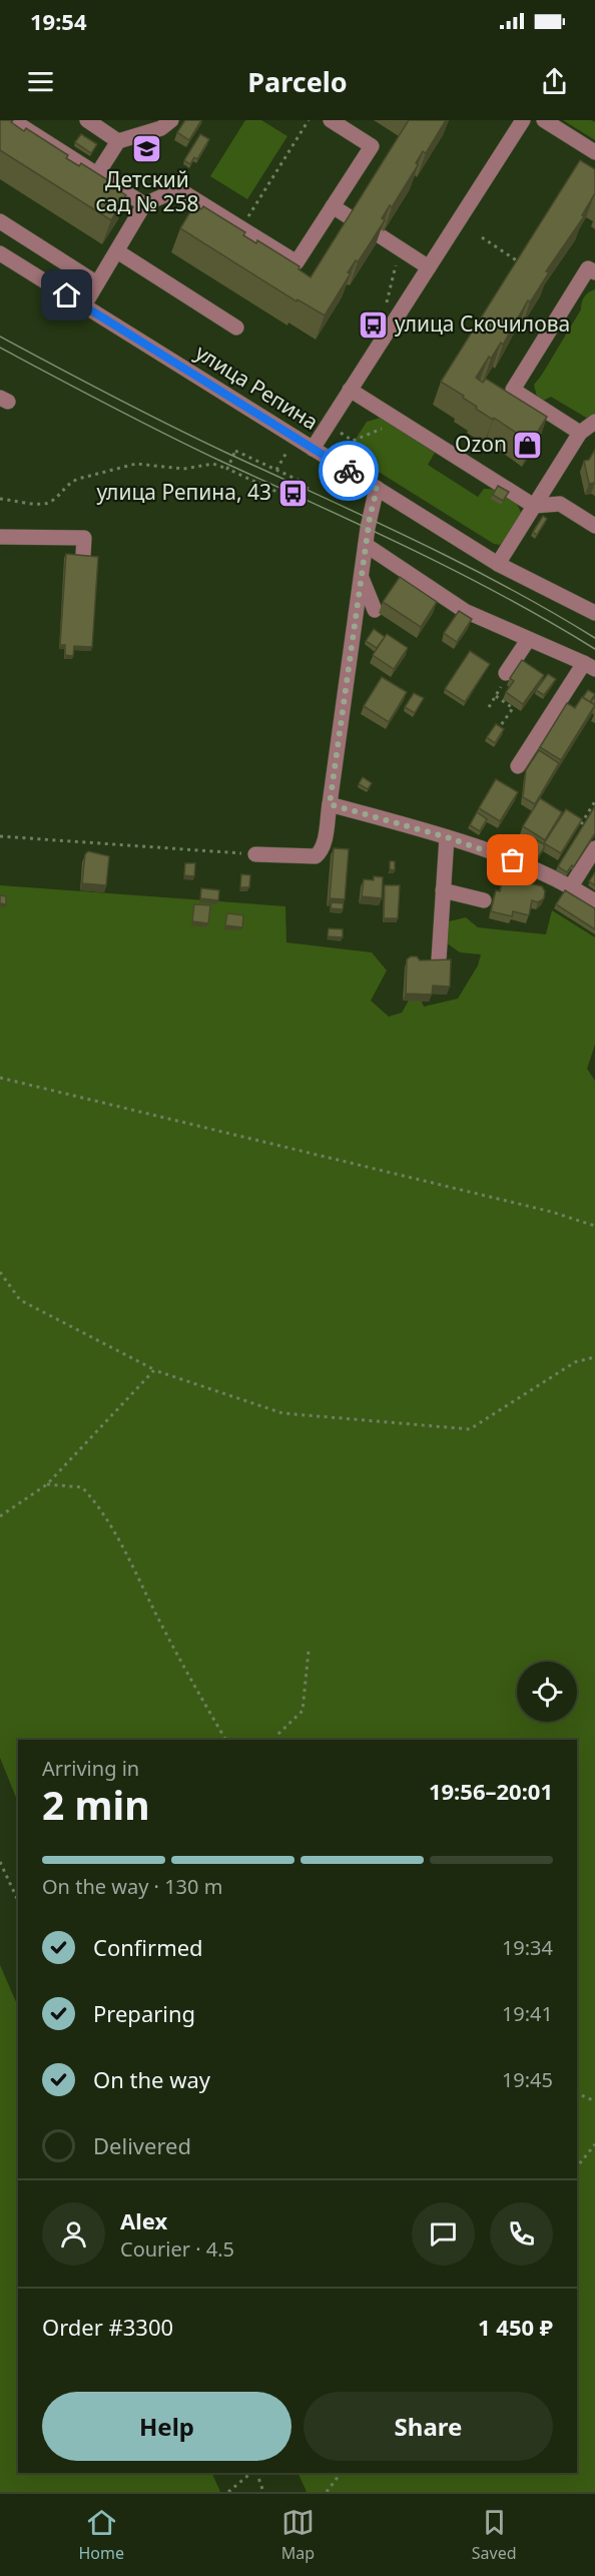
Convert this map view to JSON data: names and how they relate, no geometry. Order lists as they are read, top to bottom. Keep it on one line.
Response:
{"streets":{"street":["улица Репина"]},"places":{"school or university":["Детский сад № 258"],"bus stop":["улица Скочилова","улица Репина, 43"],"shop":["Ozon"]},"page":{"status":"19:54","header":"Parcelo","heading":["2 min","Arriving in","19:56–20:01"],"panel":["Alex","Courier · 4.5","Order #3300","1 450 ₽"],"bar":"On the way · 130 m","list":[["Confirmed","19:34"],["Preparing","19:41"],["On the way","19:45"],"Delivered"],"buttons":["Help","Share"],"tabs":["Home","Map","Saved"]}}
